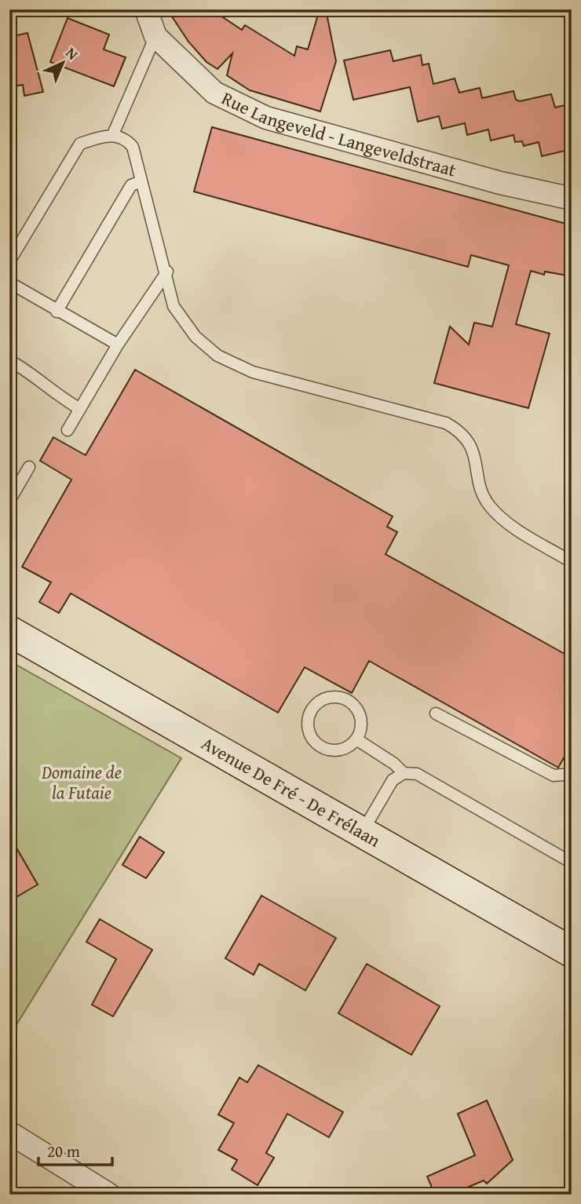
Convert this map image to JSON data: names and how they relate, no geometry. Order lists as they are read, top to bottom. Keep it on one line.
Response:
{"streets":{"main road":["Avenue De Fré - De Frélaan"],"street":["Rue Langeveld - Langeveldstraat"]},"parks":["Domaine de la Futaie"],"scale_bar":"20 m","north":"top right"}
